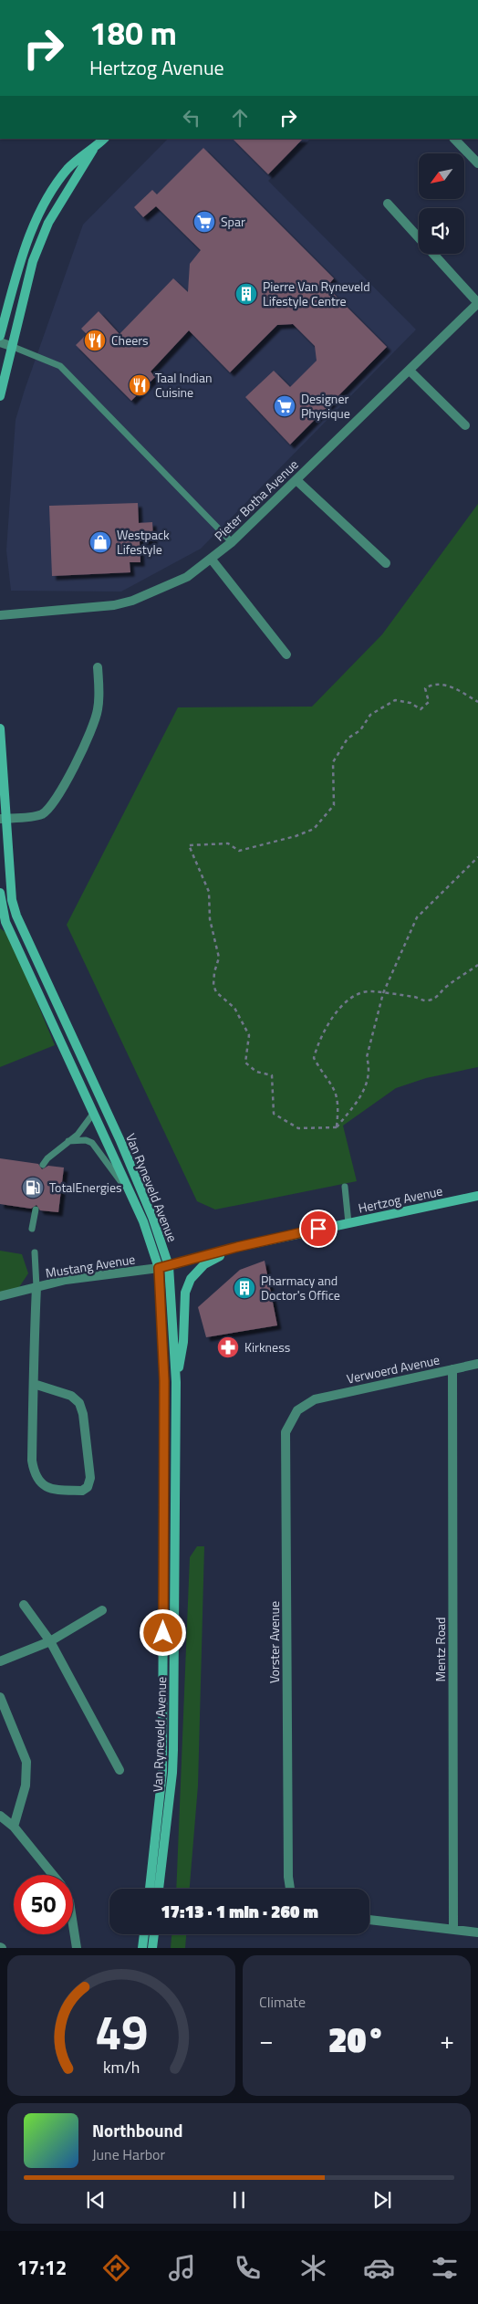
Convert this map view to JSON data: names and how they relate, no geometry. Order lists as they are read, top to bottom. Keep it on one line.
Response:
{"streets":{"main road":["Van Ryneveld Avenue","Hertzog Avenue"],"street":["Pieter Botha Avenue","Mustang Avenue","Verwoerd Avenue","Vorster Avenue","Mentz Road"]},"crossings":[["Van Ryneveld Avenue","Hertzog Avenue"],["Van Ryneveld Avenue","Mustang Avenue"],["Hertzog Avenue","Mustang Avenue"],["Verwoerd Avenue","Vorster Avenue"],["Verwoerd Avenue","Mentz Road"]],"places":{"supermarket":["Spar","Designer Physique"],"building":["Pierre Van Ryneveld Lifestyle Centre","Pharmacy and Doctor's Office"],"restaurant":["Cheers","Taal Indian Cuisine"],"shop":["Westpack Lifestyle"],"fuel station":["TotalEnergies"],"pharmacy":["Kirkness"]},"north":"bottom left","page":{"turn":["180 m","Hertzog Avenue"],"limit":"50","trip":"17:13 · 1 min · 260 m","tile":"Climate","heat":["−","20°","+"],"song":["Northbound","June Harbor"],"tabs":"17:12","gauge":["49","km/h"]}}
